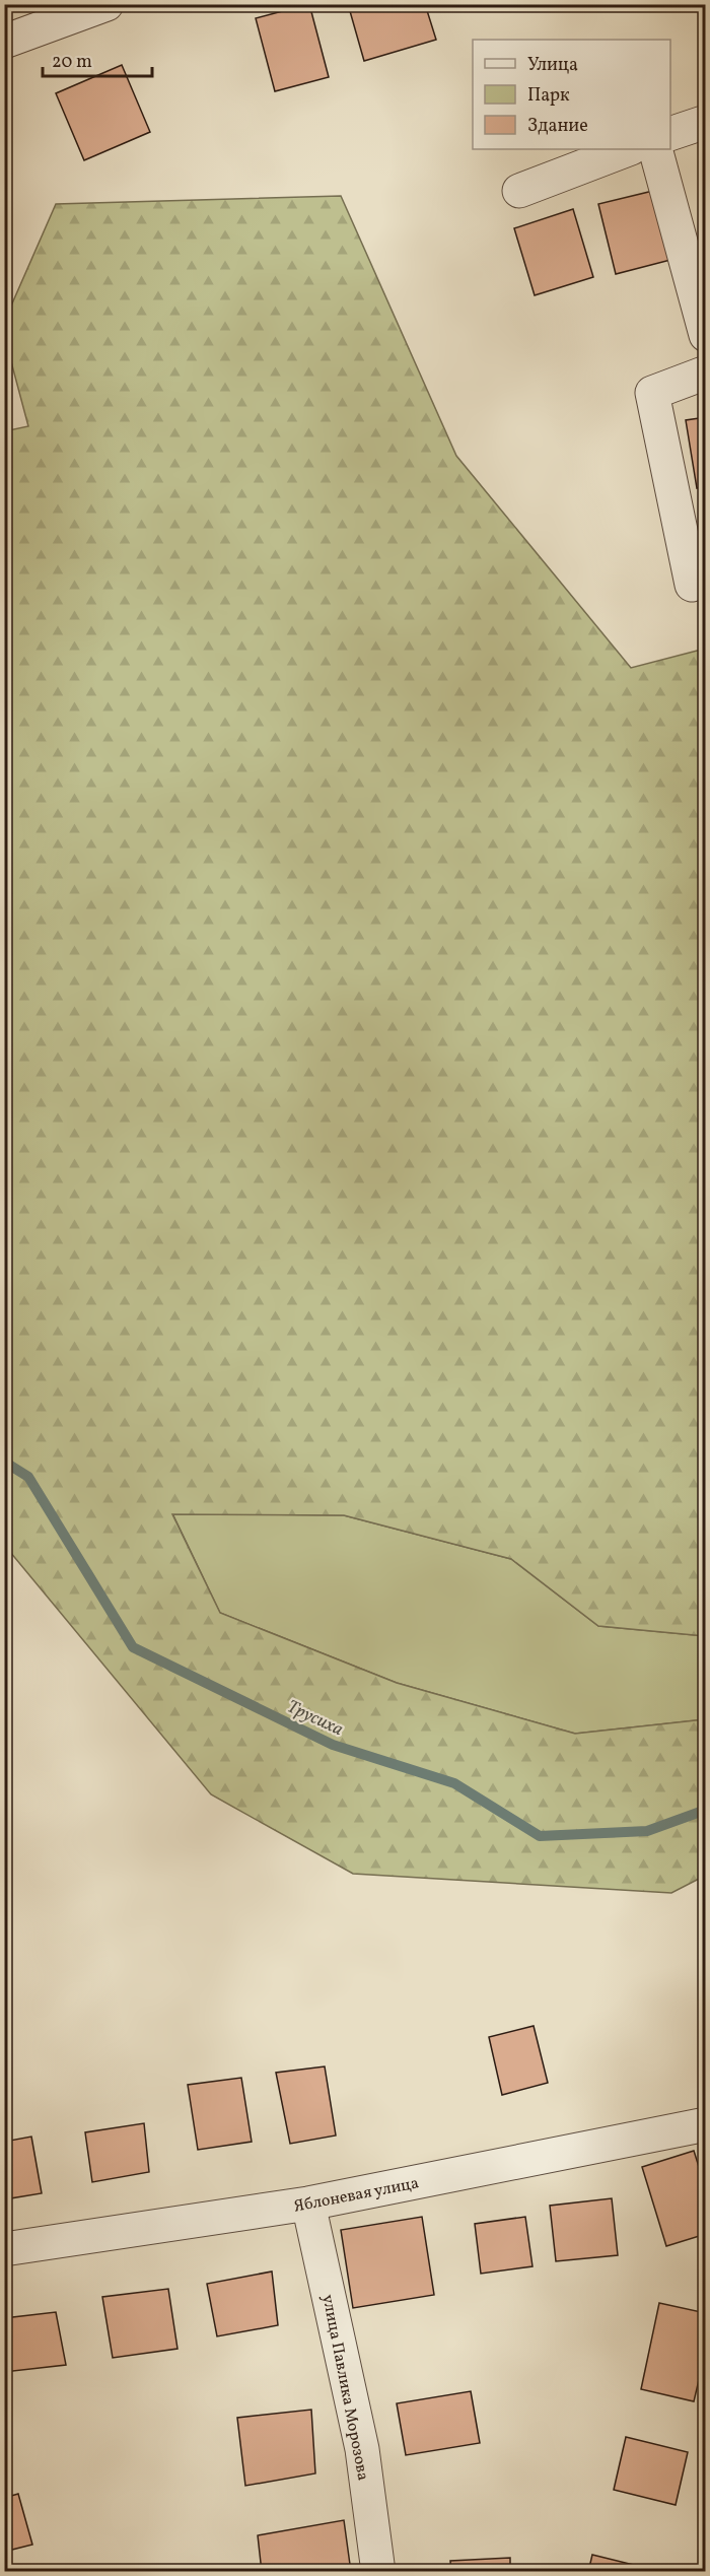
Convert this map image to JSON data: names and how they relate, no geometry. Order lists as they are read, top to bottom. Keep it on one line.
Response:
{"streets":{"street":["Яблоневая улица","улица Павлика Морозова"]},"crossings":[["Яблоневая улица","улица Павлика Морозова"]],"water":["Трусиха"],"legend":["Улица","Парк","Здание"],"scale_bar":"20 m"}
